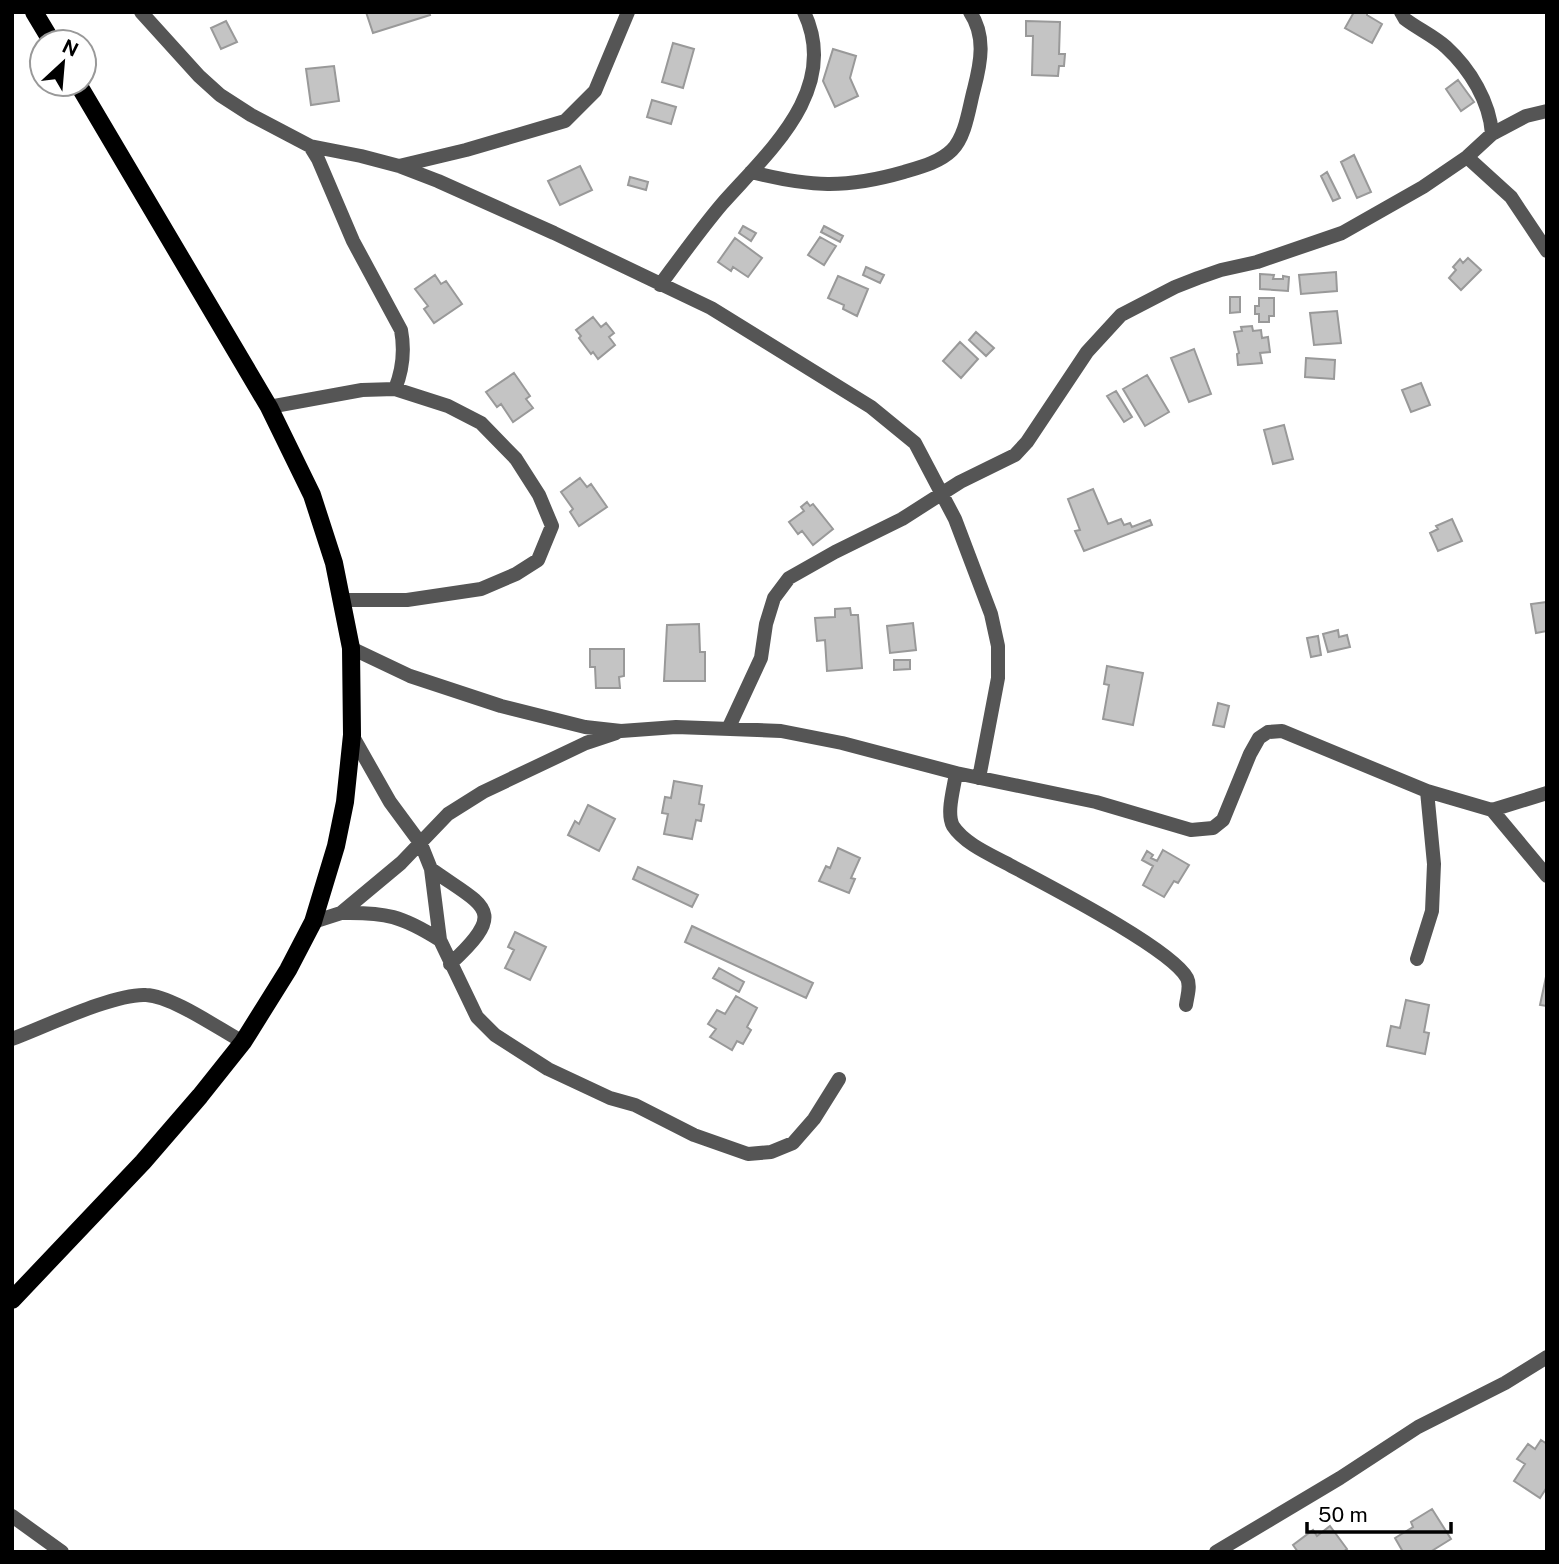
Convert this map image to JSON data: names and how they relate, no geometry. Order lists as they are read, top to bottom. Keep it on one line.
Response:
{"scale_bar":"50 m","north":"top right"}
